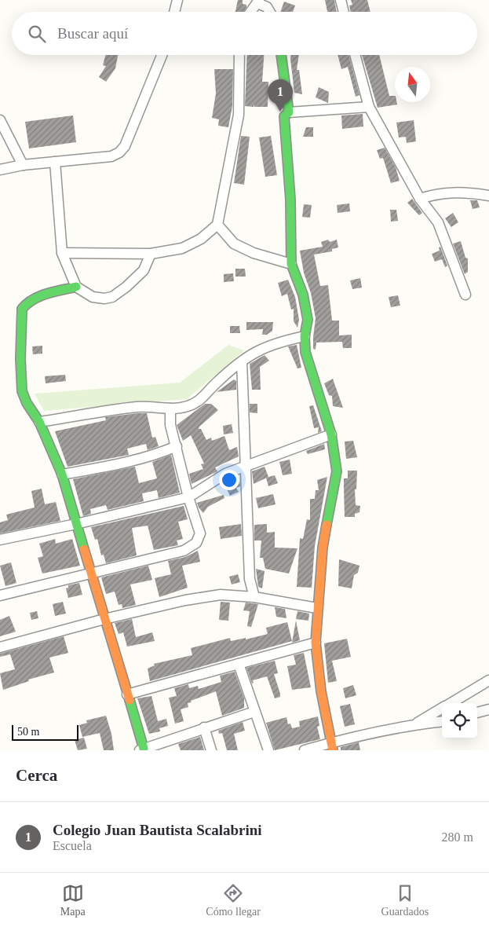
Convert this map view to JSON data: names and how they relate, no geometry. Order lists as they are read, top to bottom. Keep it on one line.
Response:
{"scale_bar":"50 m","north":"top","page":{"search":"Buscar aquí","pins":"1","scale":"50 m","heading":"Cerca","list":[{"mark":"1","name":"Colegio Juan Bautista Scalabrini","note":"Escuela","value":"280 m"}],"nav":["Mapa","Cómo llegar","Guardados"]}}
